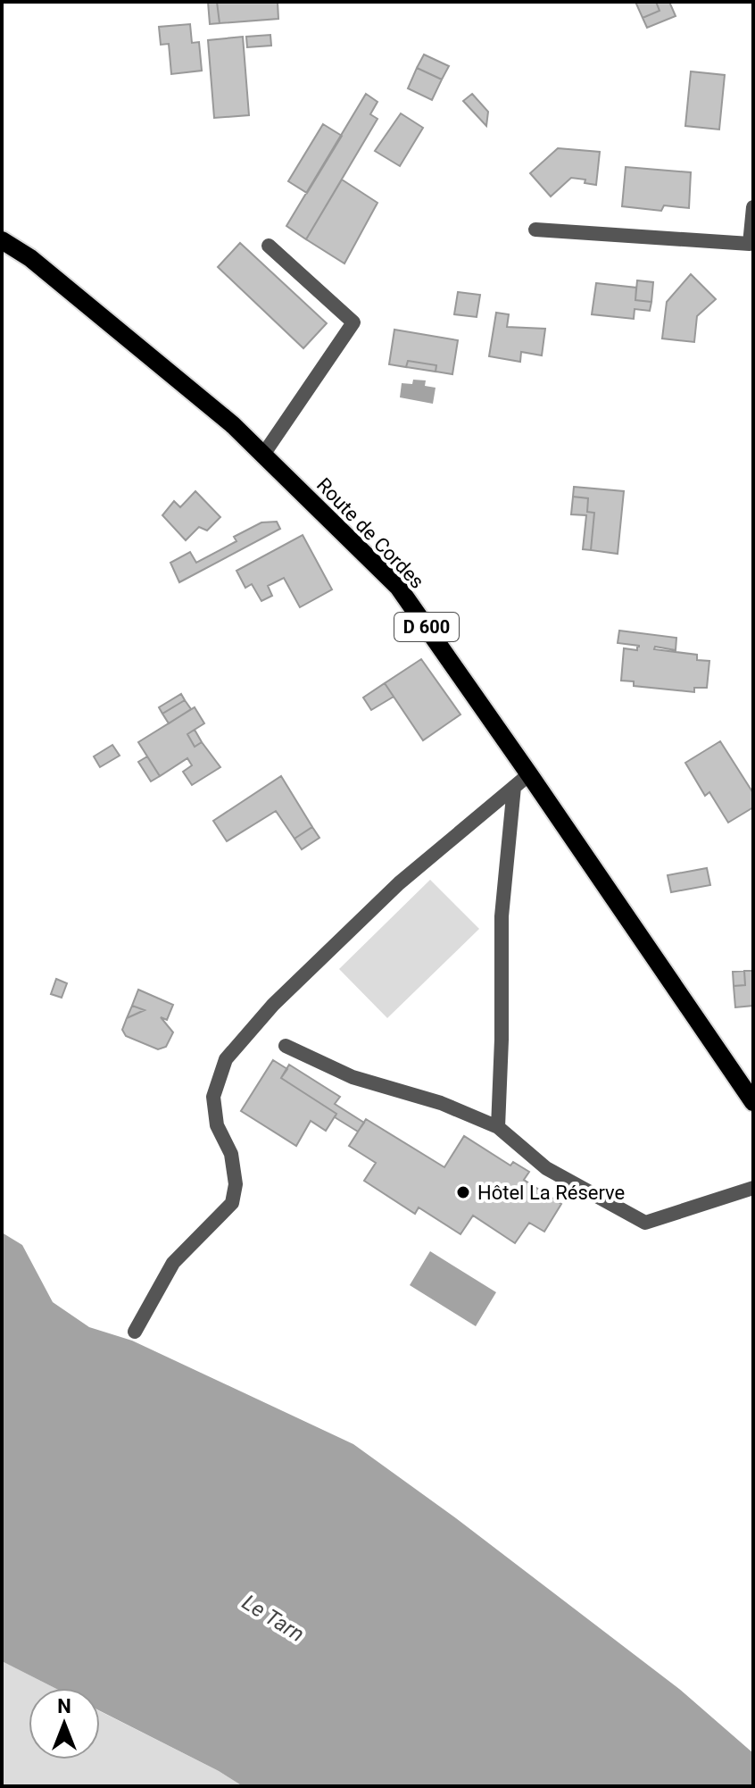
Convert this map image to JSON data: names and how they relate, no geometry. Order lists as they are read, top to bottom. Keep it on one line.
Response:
{"streets":{"main road":["Route de Cordes","D 600"]},"water":["Le Tarn"],"places":["Hôtel La Réserve"],"north":"top"}
